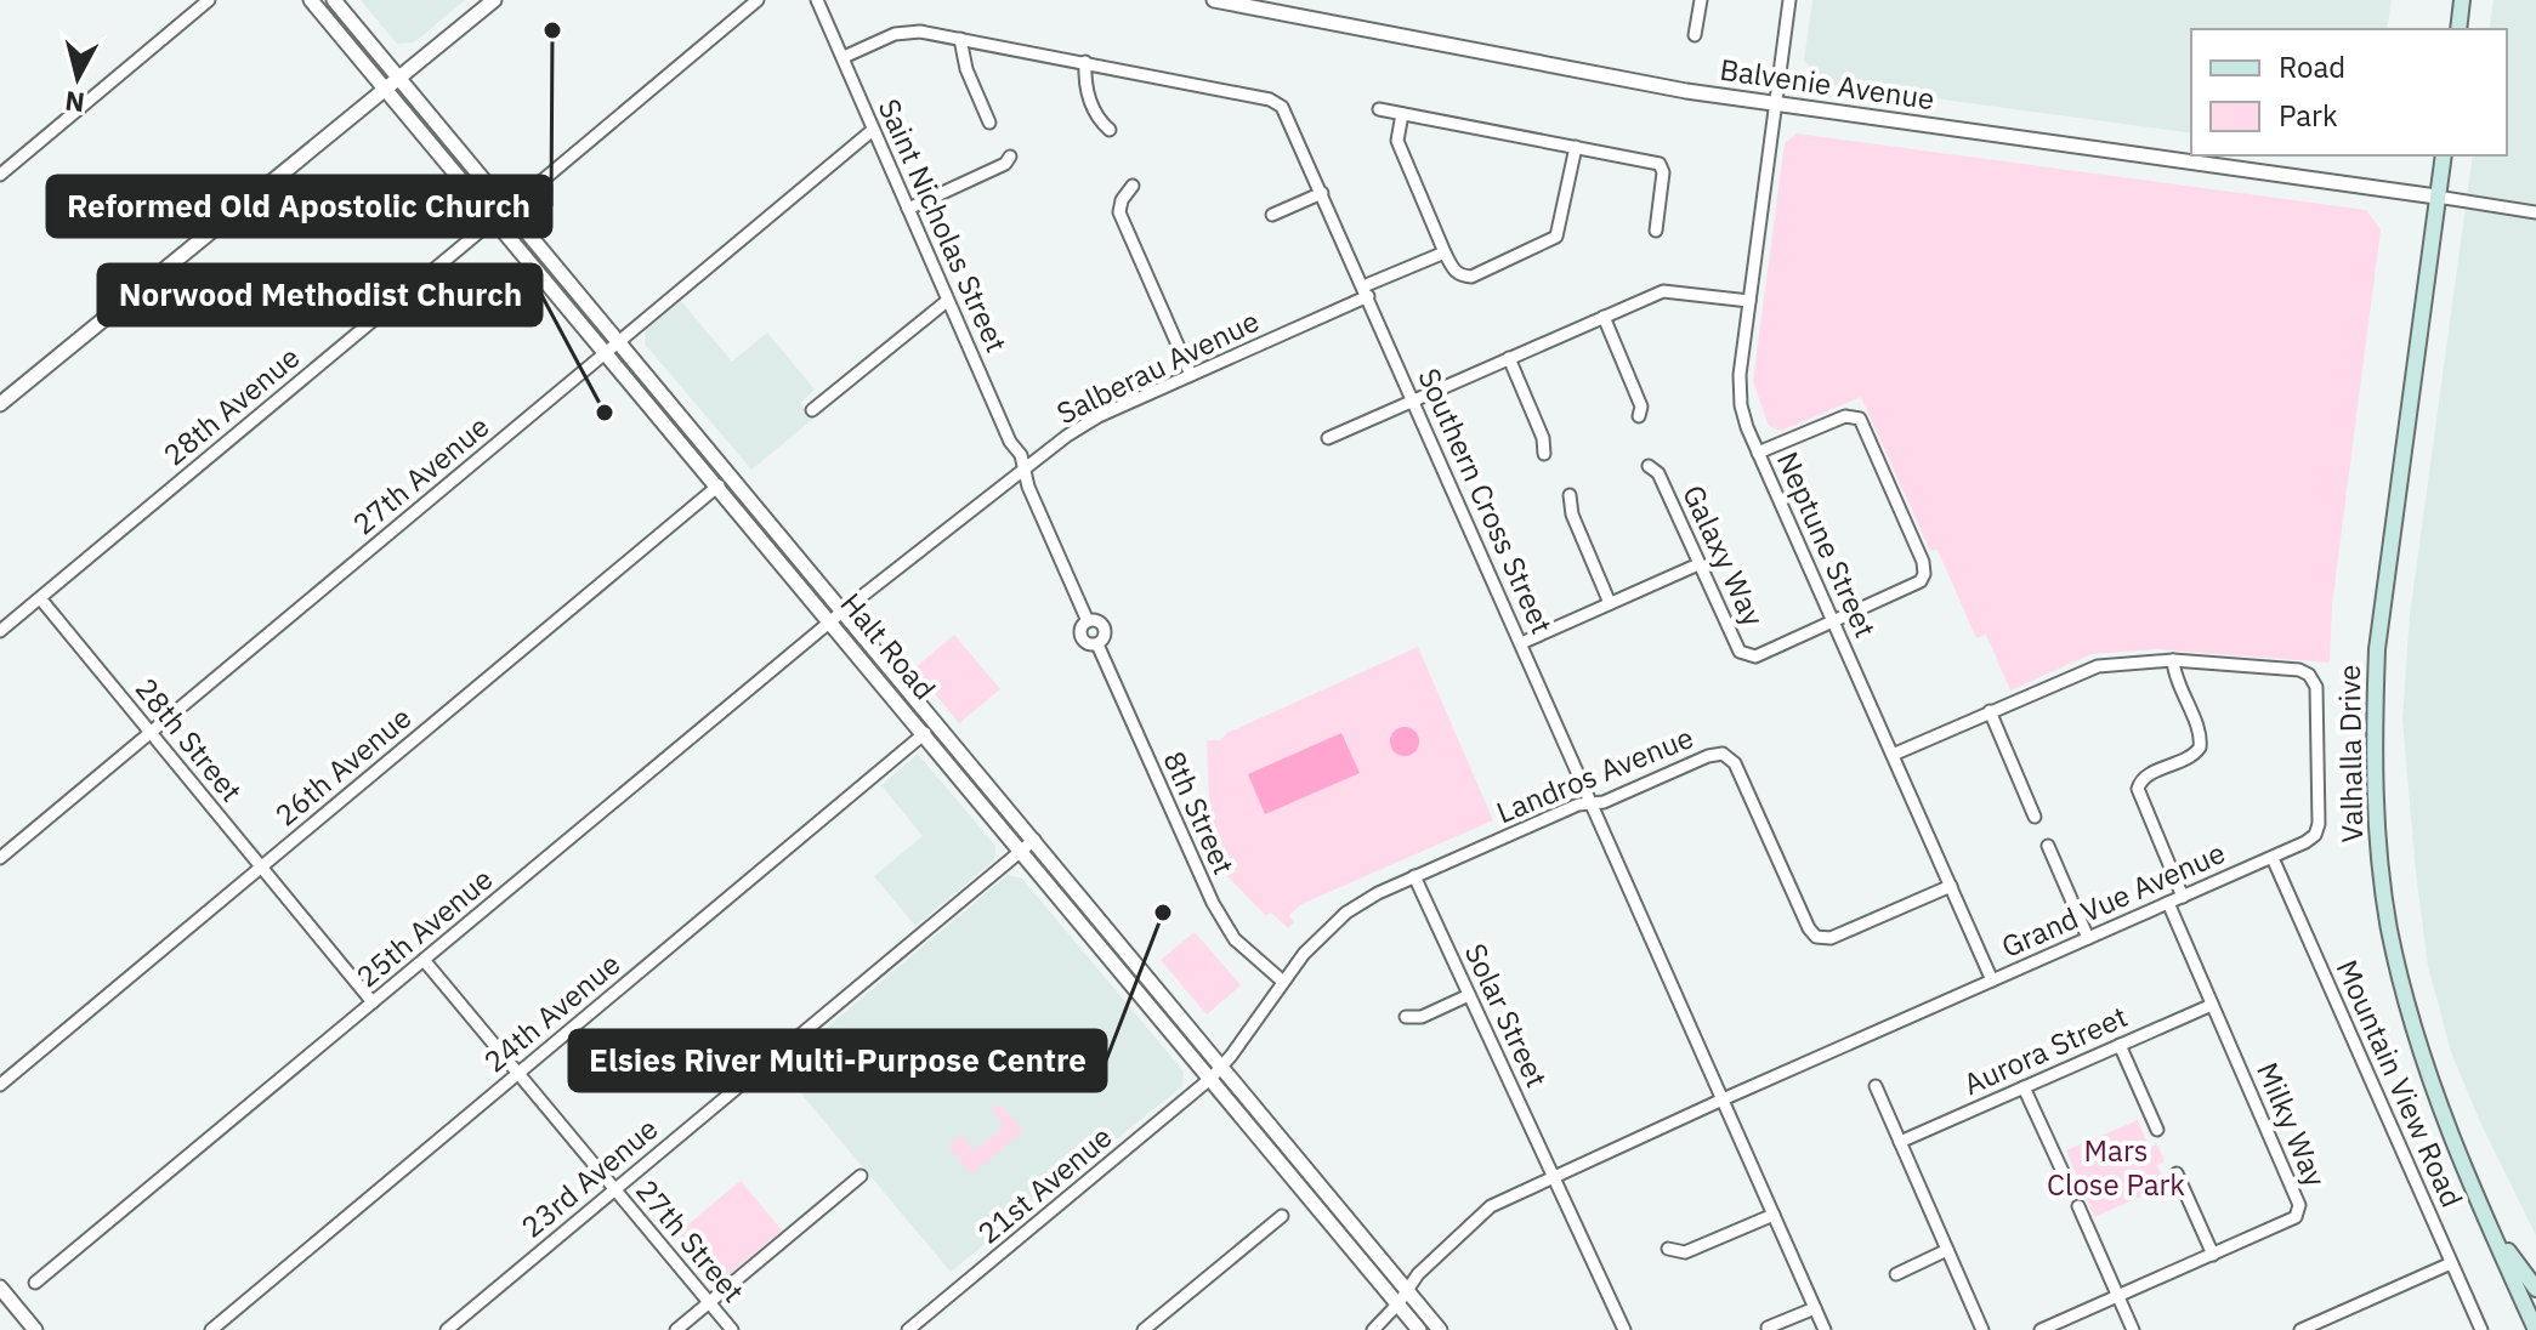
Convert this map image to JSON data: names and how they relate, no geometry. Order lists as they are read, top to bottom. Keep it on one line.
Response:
{"streets":{"main road":["Valhalla Drive"],"street":["Balvenie Avenue","Saint Nicholas Street","Salberau Avenue","28th Avenue","27th Avenue","Southern Cross Street","Neptune Street","Galaxy Way","Halt Road","28th Street","26th Avenue","Landros Avenue","8th Street","Grand Vue Avenue","25th Avenue","24th Avenue","Solar Street","Aurora Street","Mountain View Road","Milky Way","23rd Avenue","21st Avenue","27th Street"]},"crossings":[["Balvenie Avenue","Neptune Street"],["Balvenie Avenue","Valhalla Drive"],["Saint Nicholas Street","Salberau Avenue"],["Saint Nicholas Street","27th Avenue"],["Saint Nicholas Street","Southern Cross Street"],["Saint Nicholas Street","8th Street"],["Salberau Avenue","Southern Cross Street"],["Salberau Avenue","Halt Road"],["Salberau Avenue","8th Street"],["Salberau Avenue","25th Avenue"],["28th Avenue","Halt Road"],["28th Avenue","28th Street"],["27th Avenue","Halt Road"],["27th Avenue","28th Street"],["Southern Cross Street","Landros Avenue"],["Southern Cross Street","Grand Vue Avenue"],["Neptune Street","Galaxy Way"],["Neptune Street","Landros Avenue"],["Neptune Street","Grand Vue Avenue"],["Halt Road","26th Avenue"],["Halt Road","Landros Avenue"],["Halt Road","Grand Vue Avenue"],["Halt Road","25th Avenue"],["Halt Road","24th Avenue"],["Halt Road","23rd Avenue"],["Halt Road","21st Avenue"],["28th Street","26th Avenue"],["28th Street","25th Avenue"],["Landros Avenue","8th Street"],["Landros Avenue","Solar Street"],["Landros Avenue","21st Avenue"],["Grand Vue Avenue","Solar Street"],["Grand Vue Avenue","Mountain View Road"],["Grand Vue Avenue","Milky Way"],["25th Avenue","27th Street"],["24th Avenue","27th Street"],["Aurora Street","Milky Way"],["23rd Avenue","27th Street"]],"parks":["Mars Close Park"],"places":["Reformed Old Apostolic Church","Norwood Methodist Church","Elsies River Multi-Purpose Centre"],"legend":["Road","Park"],"north":"bottom"}
